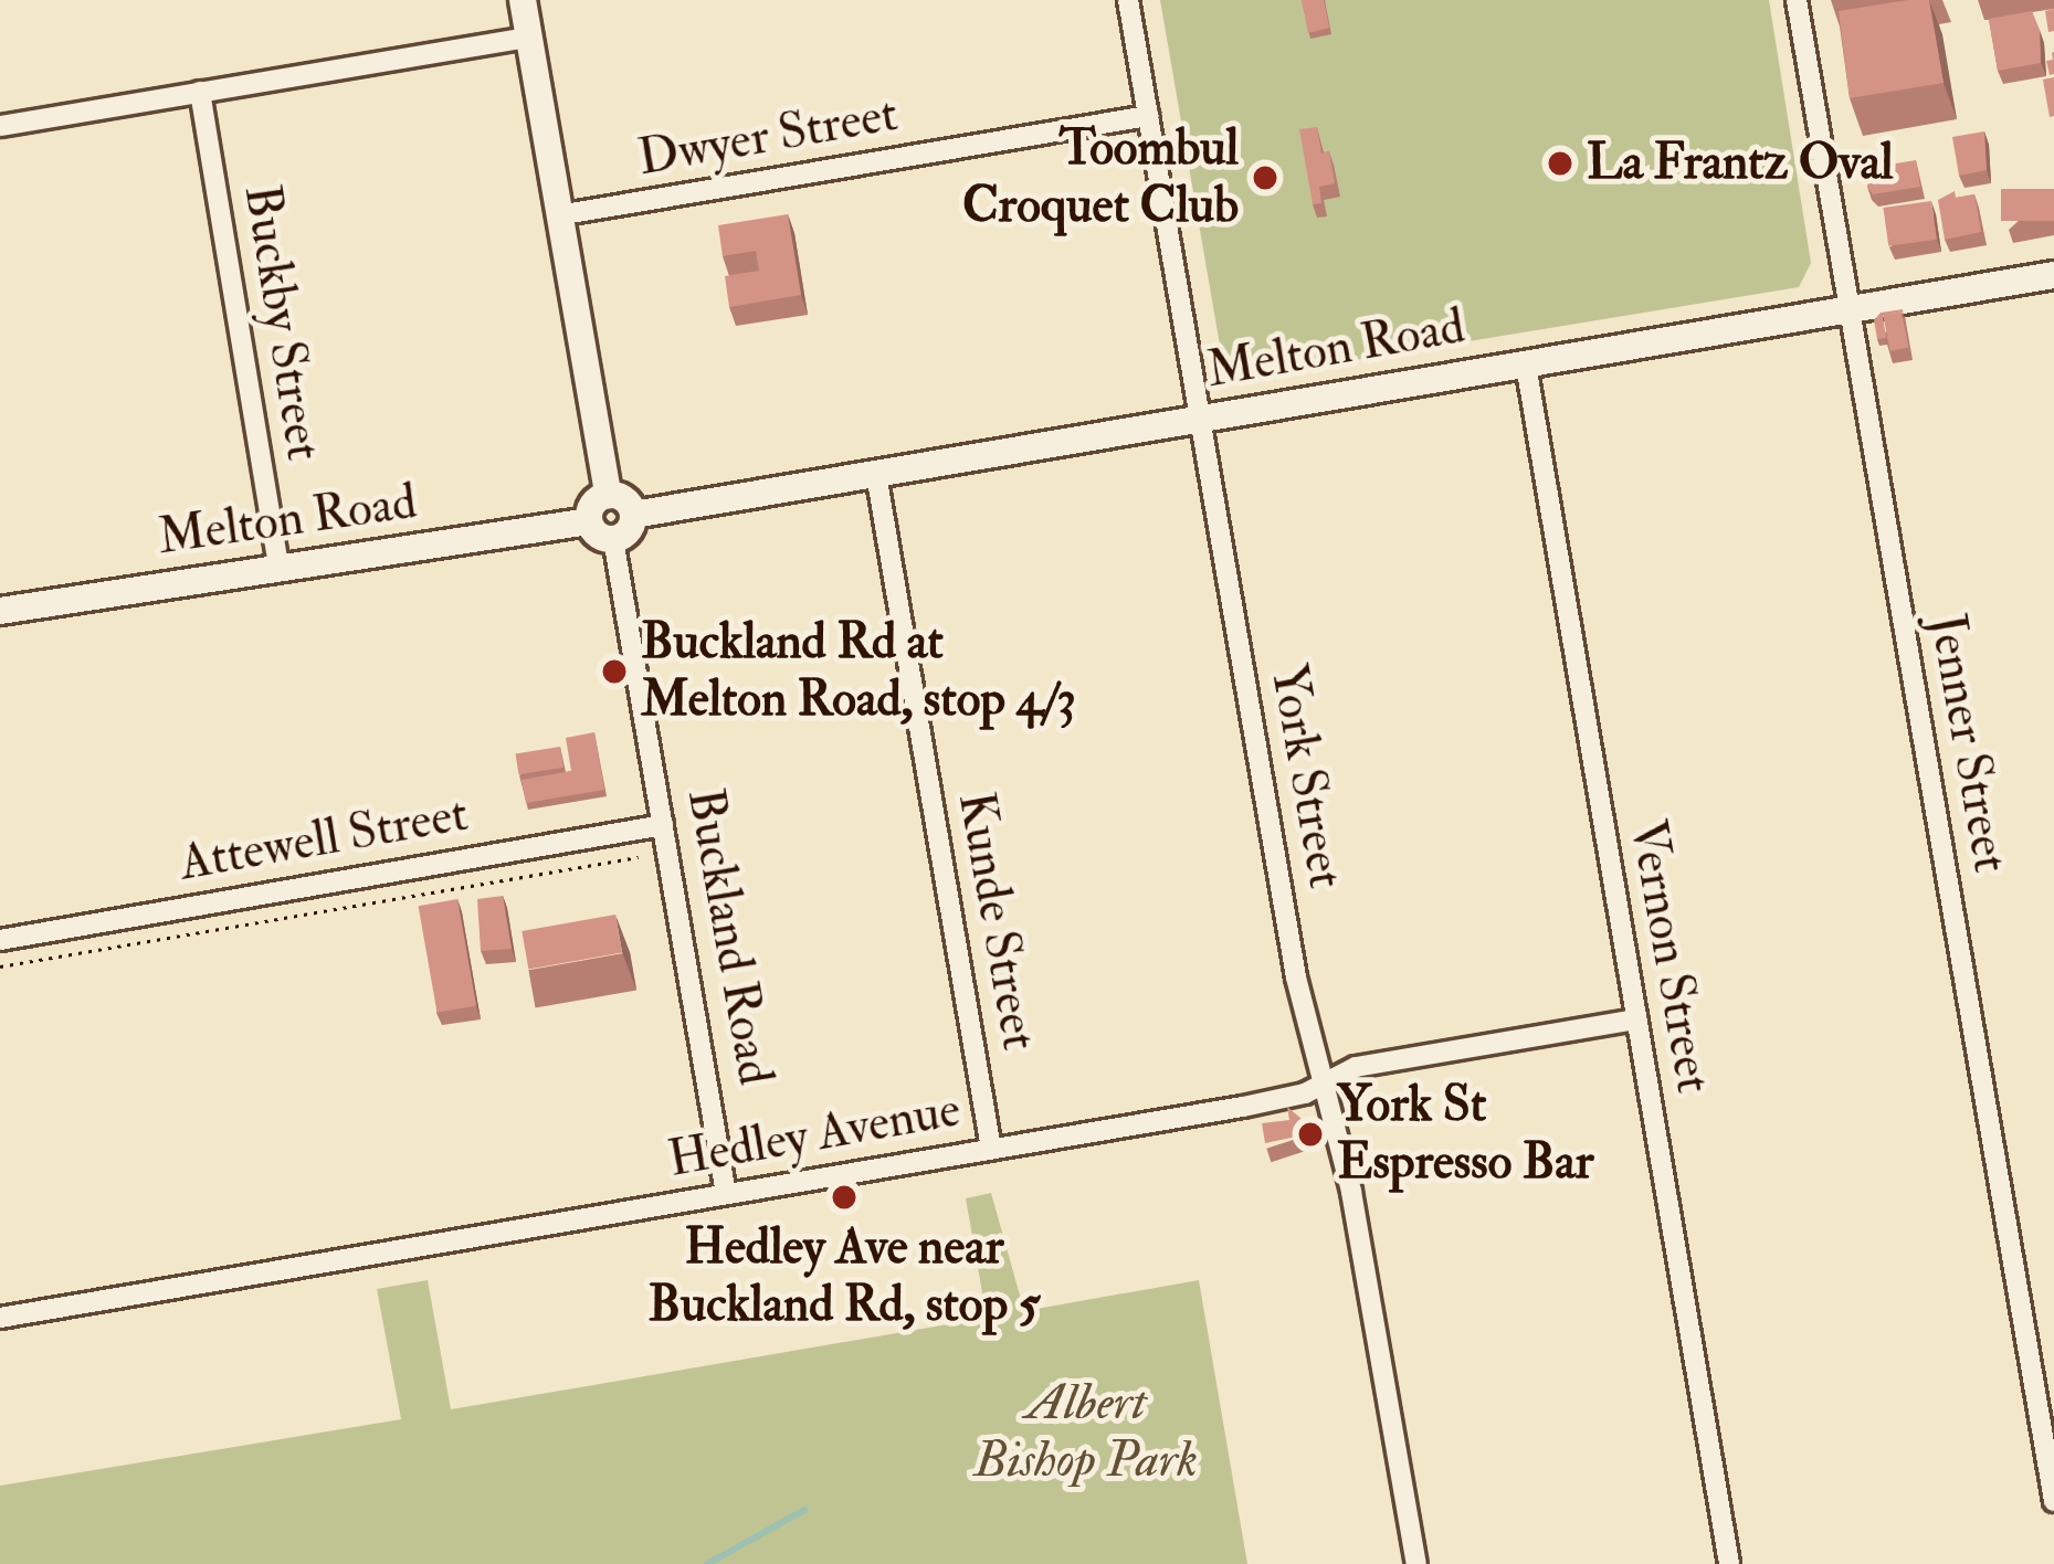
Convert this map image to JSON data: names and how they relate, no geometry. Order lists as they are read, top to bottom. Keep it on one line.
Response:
{"streets":{"street":["Dwyer Street","Buckby Street","Melton Road","Jenner Street","York Street","Attewell Street","Kunde Street","Buckland Road","Vernon Street","Hedley Avenue"]},"crossings":[["Dwyer Street","York Street"],["Buckby Street","Melton Road"],["Melton Road","Jenner Street"],["Melton Road","York Street"],["Melton Road","Kunde Street"],["Melton Road","Buckland Road"],["Melton Road","Vernon Street"],["York Street","Hedley Avenue"],["Attewell Street","Buckland Road"],["Kunde Street","Hedley Avenue"],["Buckland Road","Hedley Avenue"],["Vernon Street","Hedley Avenue"]],"parks":["Albert Bishop Park"],"places":["La Frantz Oval","Toombul Croquet Club","Buckland Rd at Melton Road, stop 4/3","York St Espresso Bar","Hedley Ave near Buckland Rd, stop 5"]}
